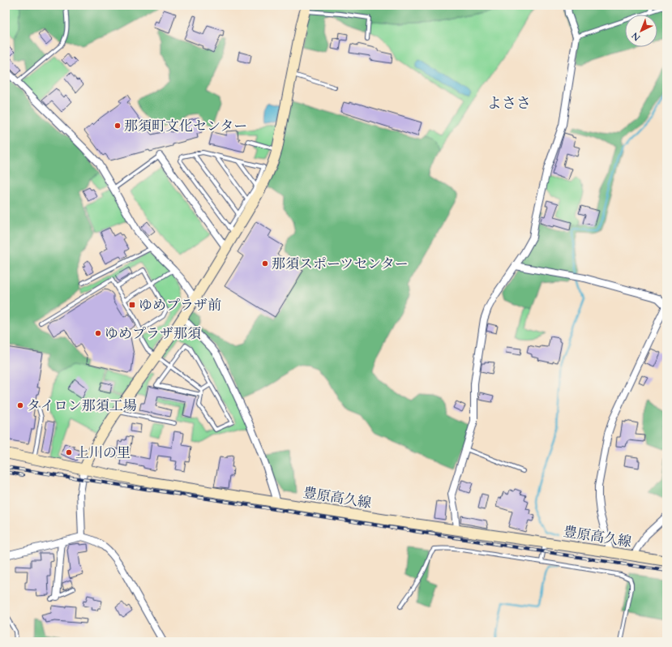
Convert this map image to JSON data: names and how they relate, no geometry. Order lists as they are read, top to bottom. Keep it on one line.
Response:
{"streets":{"main road":["豊原高久線"]},"districts":["よささ"],"places":{"other":["那須町文化センター","那須スポーツセンター","ゆめプラザ那須","タイロン那須工場","上川の里"],"transit":["ゆめプラザ前"]},"north":"bottom left"}
